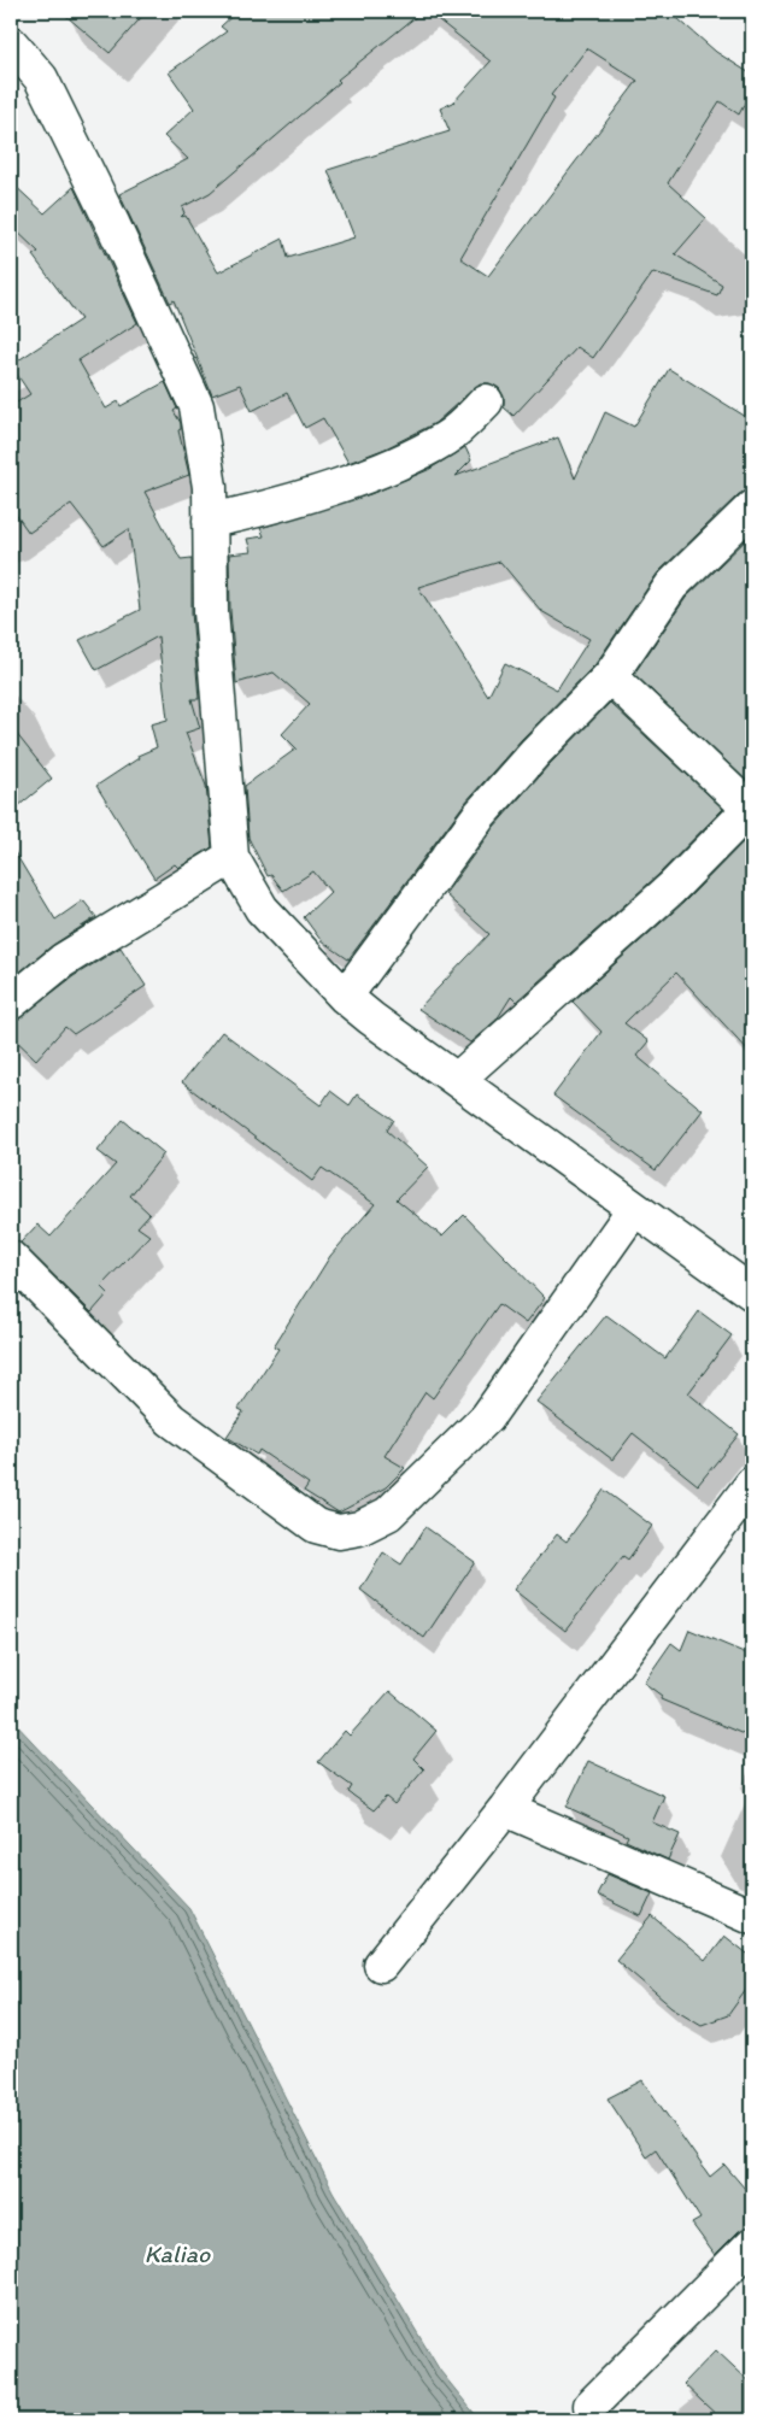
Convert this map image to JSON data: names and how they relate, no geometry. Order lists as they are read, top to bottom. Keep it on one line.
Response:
{"water":["Kaliao"]}
